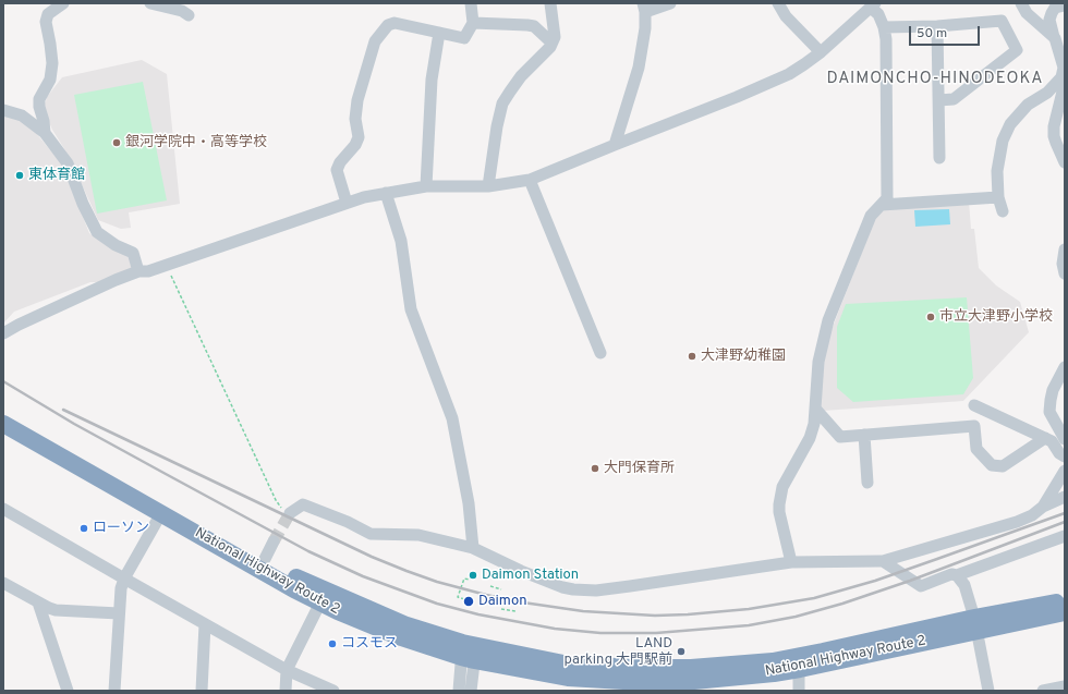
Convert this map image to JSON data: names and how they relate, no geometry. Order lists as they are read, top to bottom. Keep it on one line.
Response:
{"streets":{"highway":["National Highway Route 2"]},"districts":["DAIMONCHO-HINODEOKA"],"places":["銀河学院中・高等学校","東体育館","市立大津野小学校","大津野幼稚園","大門保育所","ローソン","Daimon Station","Daimon","コスモス","LAND parking 大門駅前"],"scale_bar":"50 m"}
